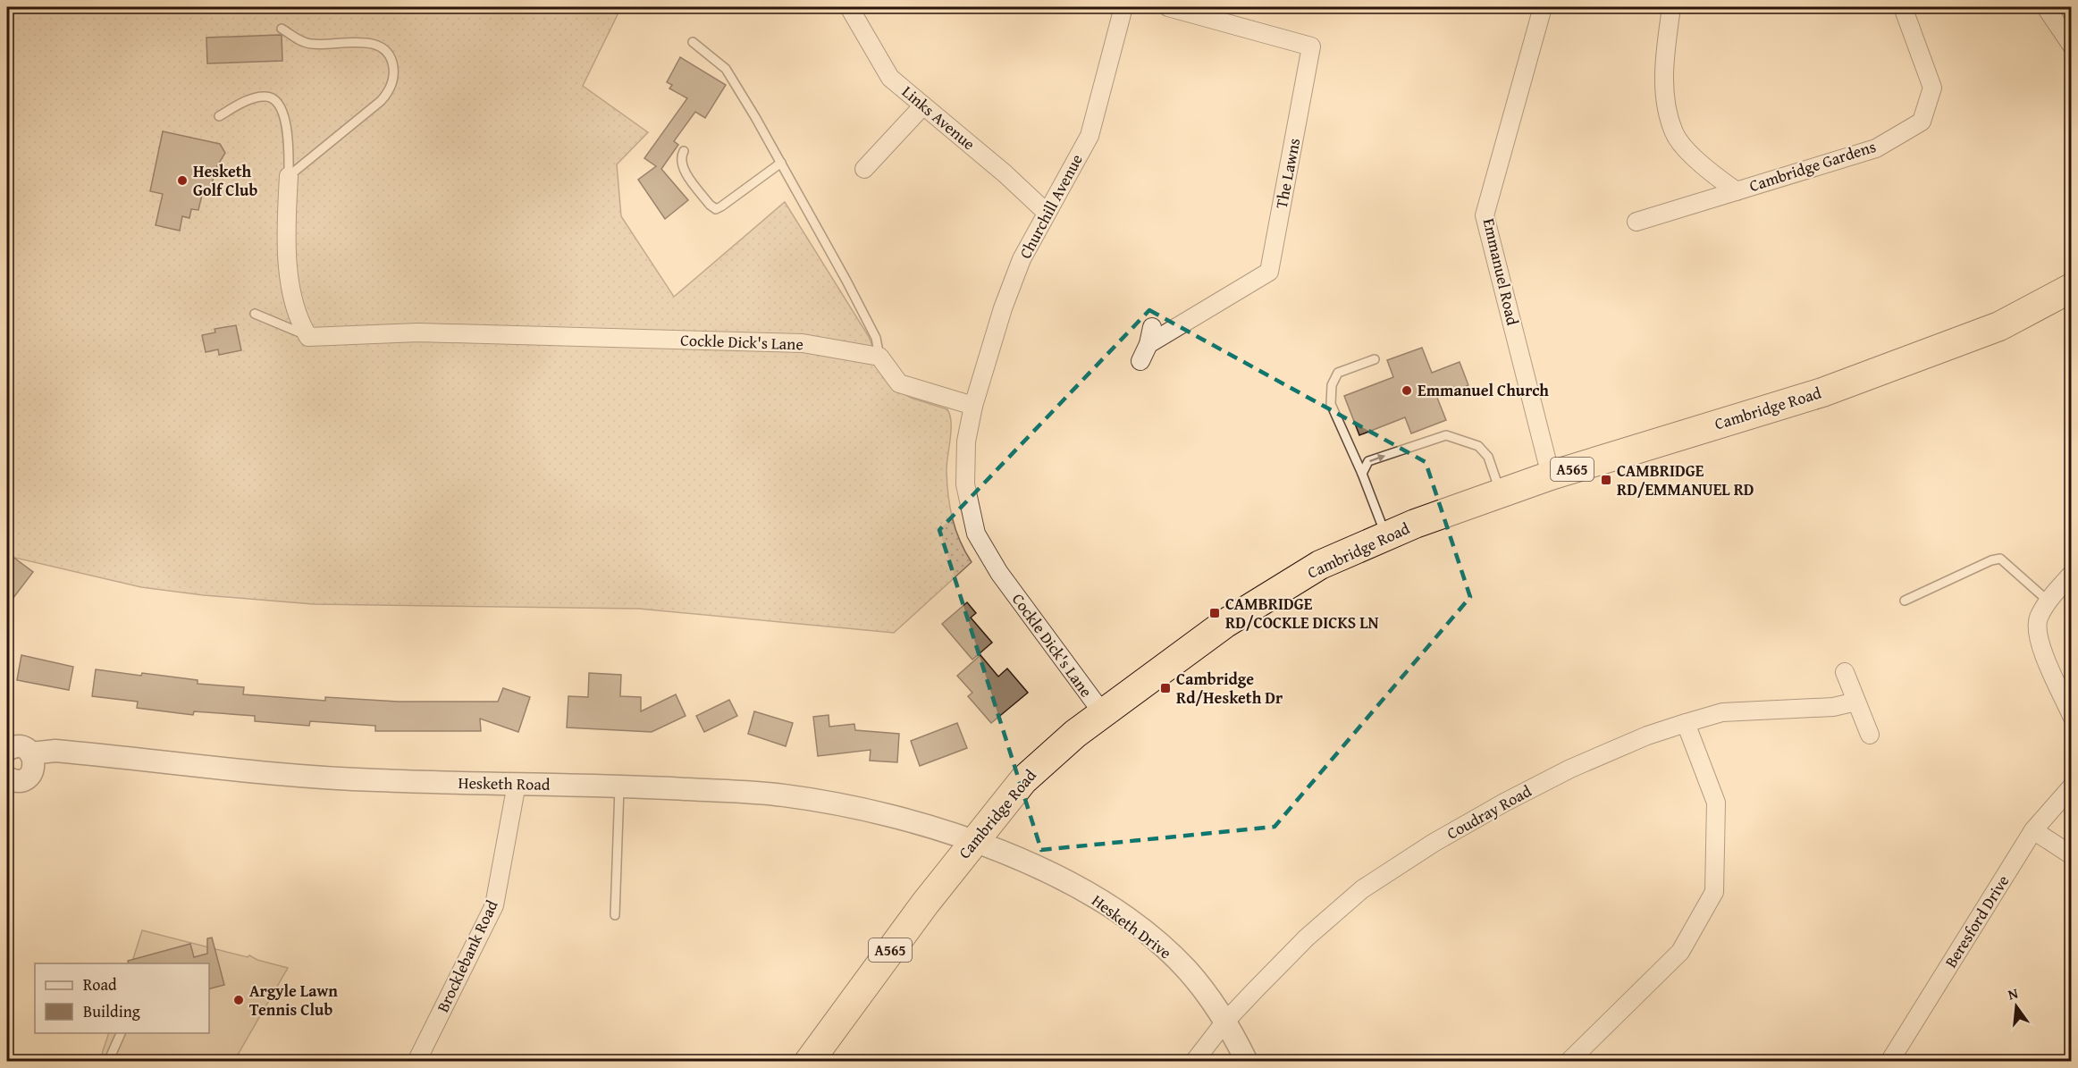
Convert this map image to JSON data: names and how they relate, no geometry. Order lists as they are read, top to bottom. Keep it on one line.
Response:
{"streets":{"highway":["Cambridge Road","A565"],"street":["Links Avenue","Cambridge Gardens","The Lawns","Churchill Avenue","Emmanuel Road","Cockle Dick's Lane","Hesketh Road","Coudray Road","Beresford Drive","Hesketh Drive","Brocklebank Road"]},"crossings":[["Links Avenue","Churchill Avenue"],["Churchill Avenue","Cockle Dick's Lane"],["Emmanuel Road","Cambridge Road"],["Cockle Dick's Lane","Cambridge Road"],["Cambridge Road","Hesketh Road"],["Cambridge Road","Hesketh Drive"],["Hesketh Road","Hesketh Drive"],["Hesketh Road","Brocklebank Road"],["Coudray Road","Hesketh Drive"]],"places":{"other":["Hesketh Golf Club","Emmanuel Church","Argyle Lawn Tennis Club"],"transit":["CAMBRIDGE RD/EMMANUEL RD","CAMBRIDGE RD/COCKLE DICKS LN","Cambridge Rd/Hesketh Dr"]},"legend":["Road","Building"],"north":"top"}
